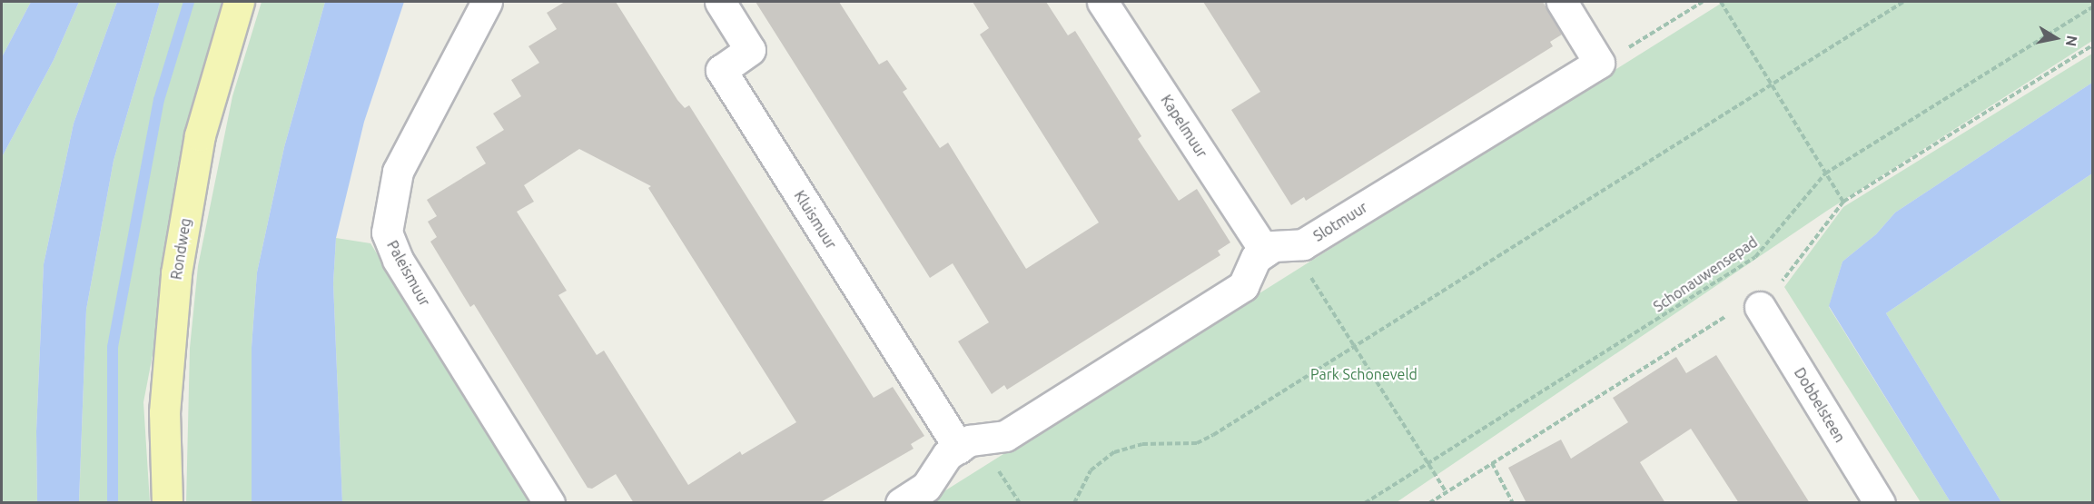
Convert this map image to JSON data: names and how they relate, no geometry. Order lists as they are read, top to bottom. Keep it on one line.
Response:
{"streets":{"main road":["Rondweg"],"street":["Kapelmuur","Kluismuur","Slotmuur","Paleismuur","Dobbelsteen"],"path":["Schonauwensepad"]},"crossings":[["Kapelmuur","Slotmuur"]],"parks":["Park Schoneveld"],"north":"right"}
